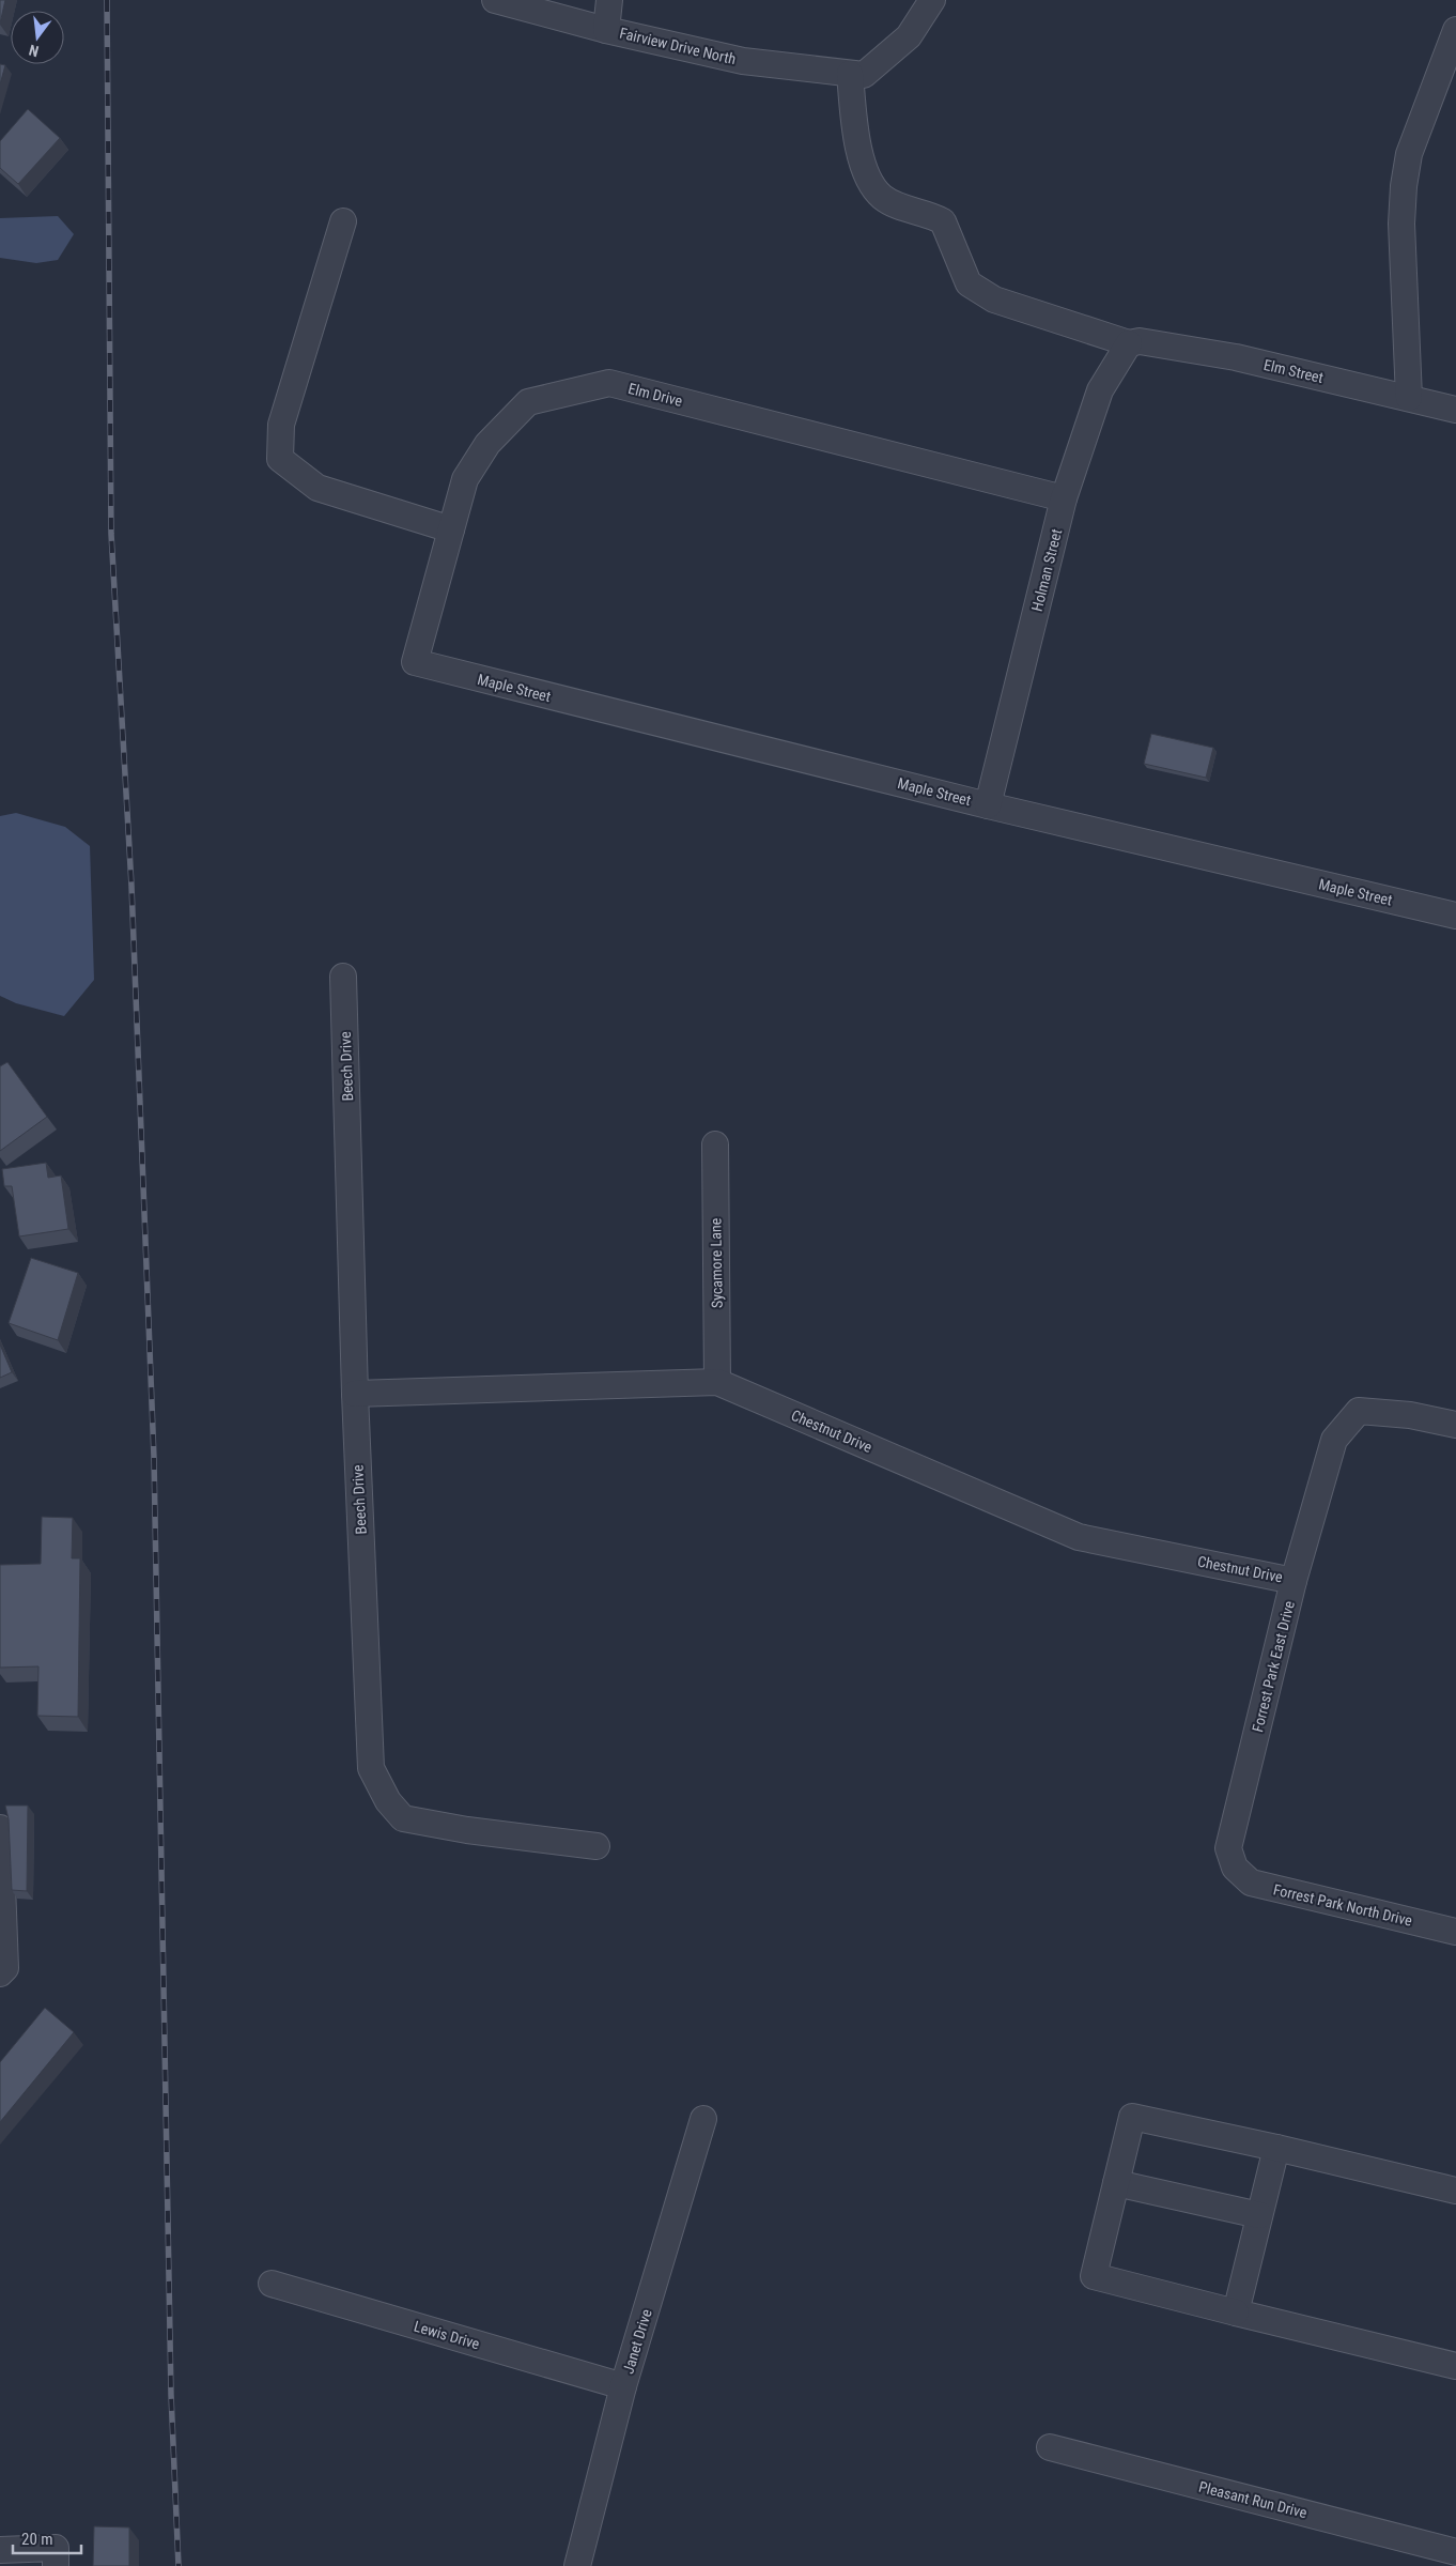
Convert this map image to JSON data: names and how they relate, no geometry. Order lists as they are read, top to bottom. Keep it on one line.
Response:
{"streets":{"street":["Fairview Drive North","Elm Street","Elm Drive","Holman Street","Maple Street","Beech Drive","Sycamore Lane","Chestnut Drive","Forrest Park East Drive","Forrest Park North Drive","Lewis Drive","Janet Drive","Pleasant Run Drive"]},"crossings":[["Fairview Drive North","Elm Street"],["Elm Street","Holman Street"],["Elm Drive","Holman Street"],["Elm Drive","Maple Street"],["Holman Street","Maple Street"],["Beech Drive","Chestnut Drive"],["Sycamore Lane","Chestnut Drive"],["Chestnut Drive","Forrest Park East Drive"],["Forrest Park East Drive","Forrest Park North Drive"],["Lewis Drive","Janet Drive"]],"scale_bar":"20 m","north":"bottom"}
